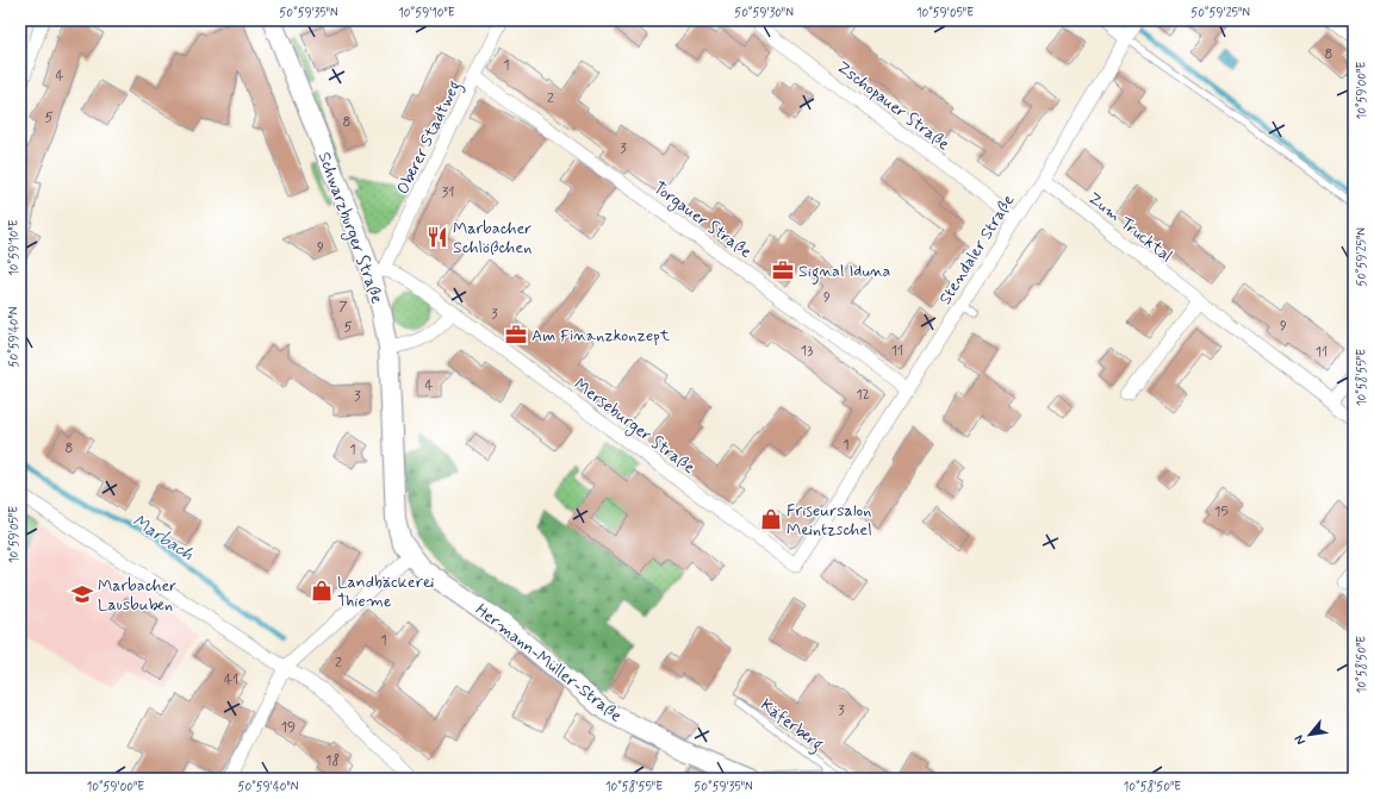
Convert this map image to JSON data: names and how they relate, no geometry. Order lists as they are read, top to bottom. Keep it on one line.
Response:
{"streets":{"street":["Zschopauer Straße","Oberer Stadtweg","Torgauer Straße","Zum Trucktal","Schwarzburger Straße","Stendaler Straße","Merseburger Straße","Hermann-Müller-Straße"],"lane":["Käferberg"]},"crossings":[["Zschopauer Straße","Stendaler Straße"],["Oberer Stadtweg","Torgauer Straße"],["Oberer Stadtweg","Schwarzburger Straße"],["Oberer Stadtweg","Merseburger Straße"],["Torgauer Straße","Stendaler Straße"],["Zum Trucktal","Stendaler Straße"],["Schwarzburger Straße","Merseburger Straße"],["Schwarzburger Straße","Hermann-Müller-Straße"],["Stendaler Straße","Merseburger Straße"],["Hermann-Müller-Straße","Käferberg"]],"water":["Marbach"],"places":{"restaurant":["Marbacher Schlößchen"],"office":["Signal Iduna","Am Finanzkonzept"],"shop":["Friseursalon Meintzschel","Landbäckerei Thieme"],"school or university":["Marbacher Lausbuben"]},"house_numbers":["8","1","4","2","5","8","3","31","9","9","7","3","9","5","13","11","11","4","12","3","1","8","1","15","1","2","41","3","19","18"],"north":"bottom left","coordinates":["50°59'35\"N","10°59'10\"E","50°59'30\"N","10°59'05\"E","50°59'25\"N","10°59'00\"E","50°59'40\"N","10°58'55\"E","10°58'50\"E"]}
